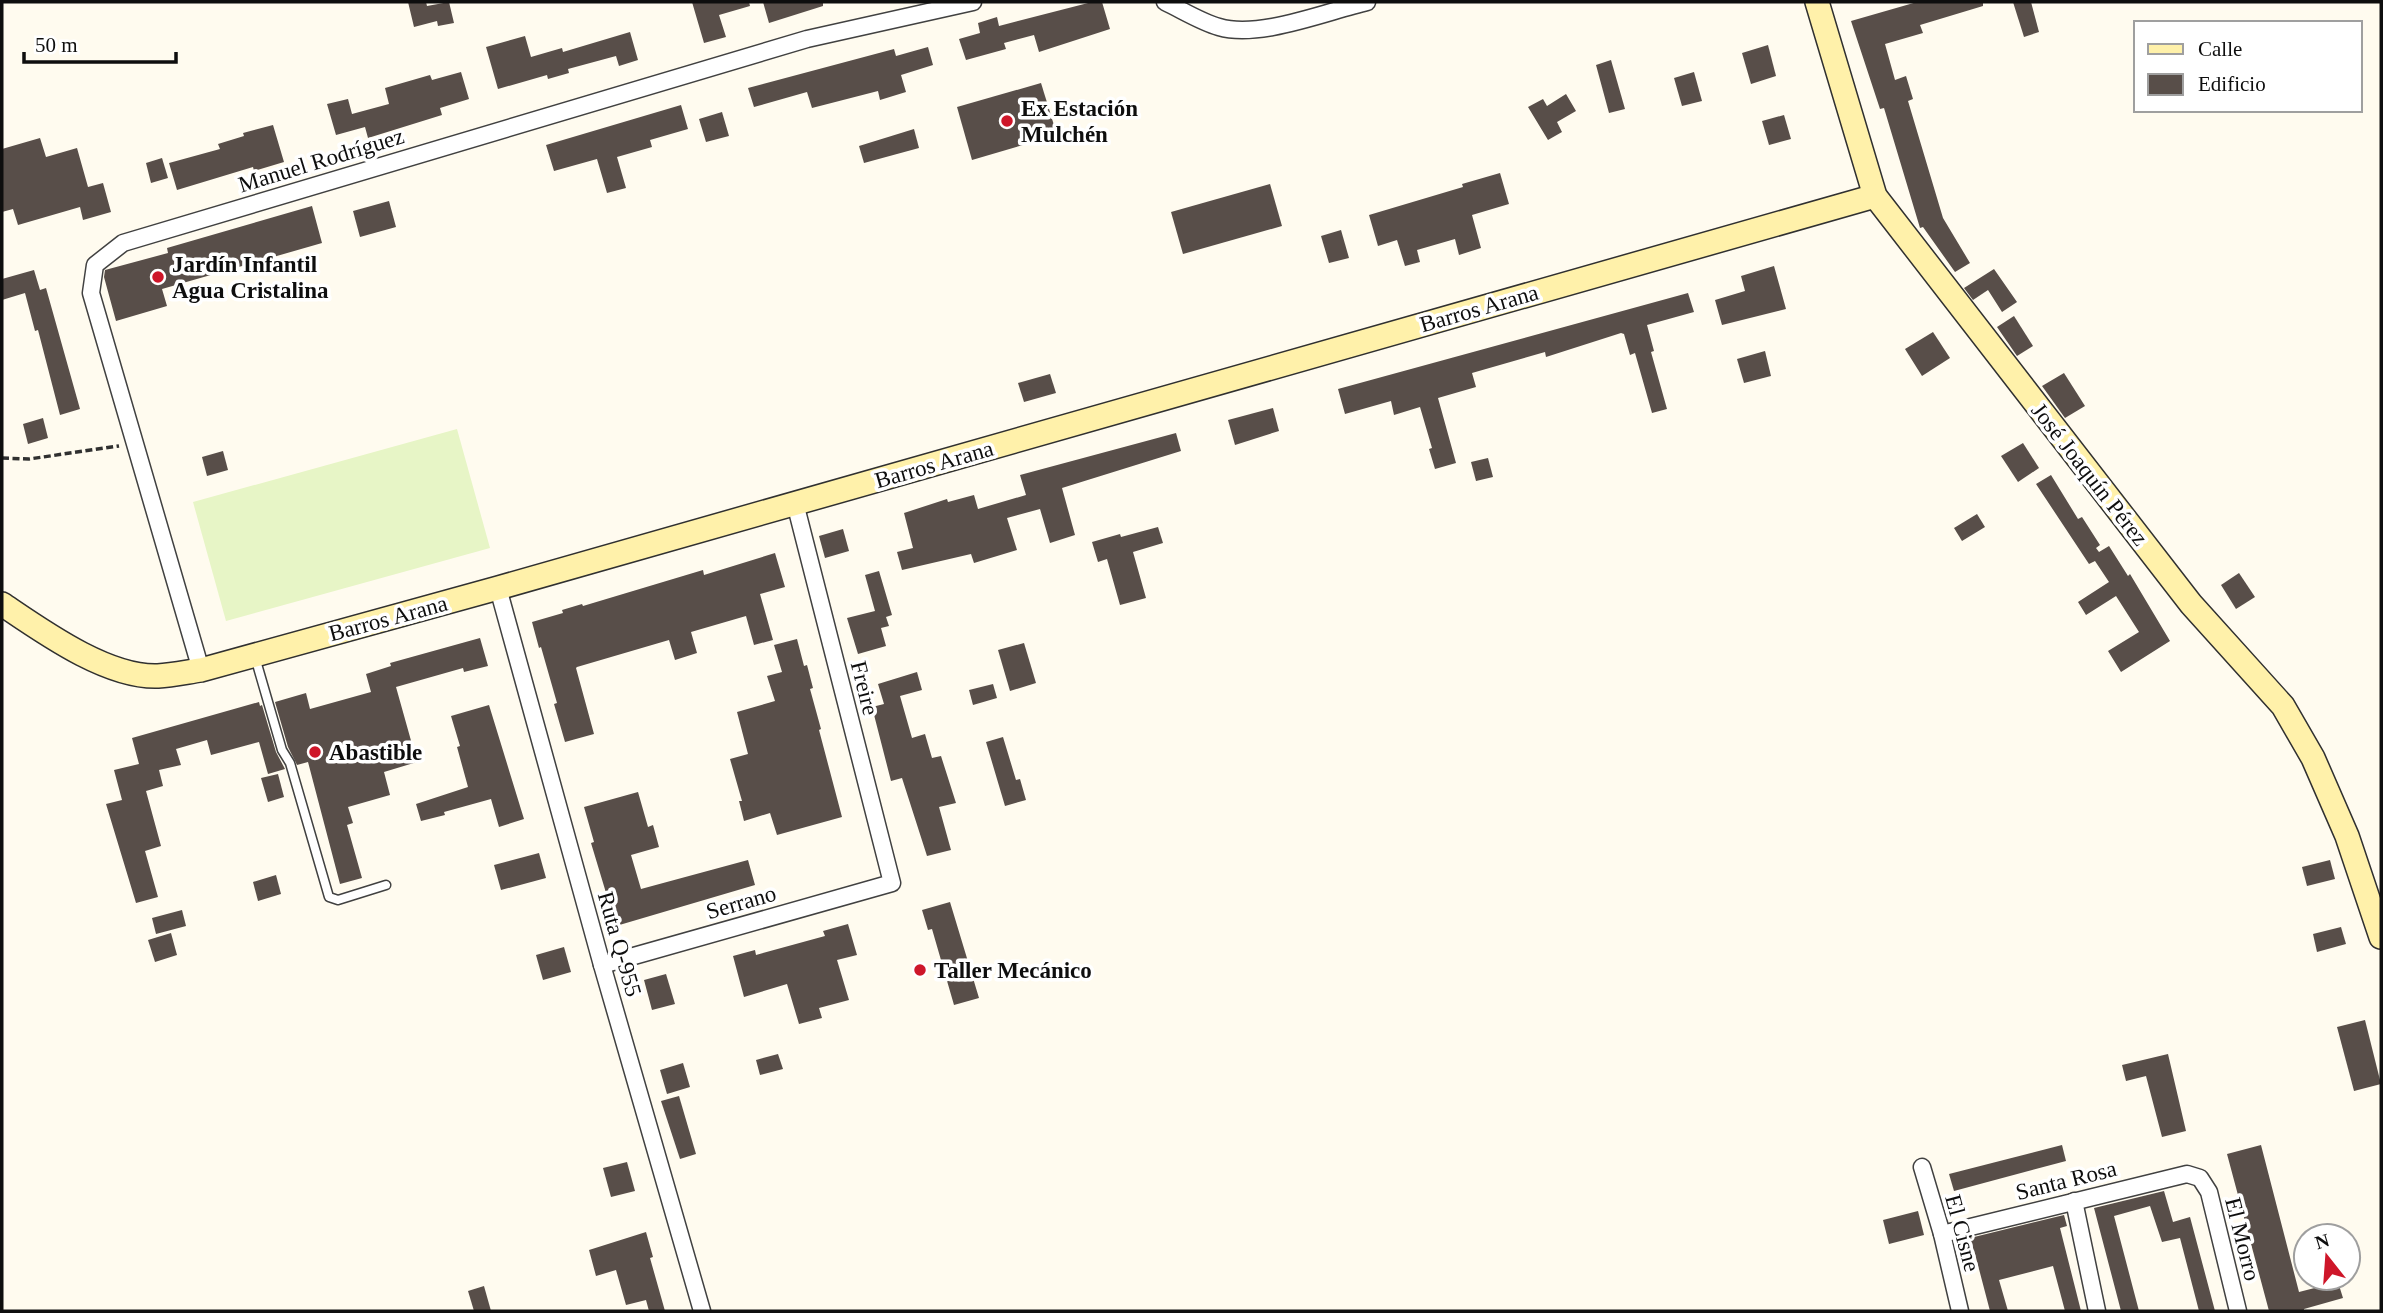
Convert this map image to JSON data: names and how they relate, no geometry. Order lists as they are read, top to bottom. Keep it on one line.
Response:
{"streets":{"main road":["Barros Arana","José Joaquín Pérez"],"street":["Manuel Rodríguez","Freire","Serrano","Ruta Q-955","Santa Rosa","El Cisne","El Morro"]},"crossings":[["Manuel Rodríguez","Barros Arana"],["Barros Arana","José Joaquín Pérez"],["Barros Arana","Freire"],["Barros Arana","Ruta Q-955"],["Freire","Serrano"],["Serrano","Ruta Q-955"],["Santa Rosa","El Cisne"],["Santa Rosa","El Morro"]],"places":["Ex Estación Mulchén","Jardín Infantil Agua Cristalina","Abastible","Taller Mecánico"],"legend":["Calle","Edificio"],"scale_bar":"50 m","north":"top"}
